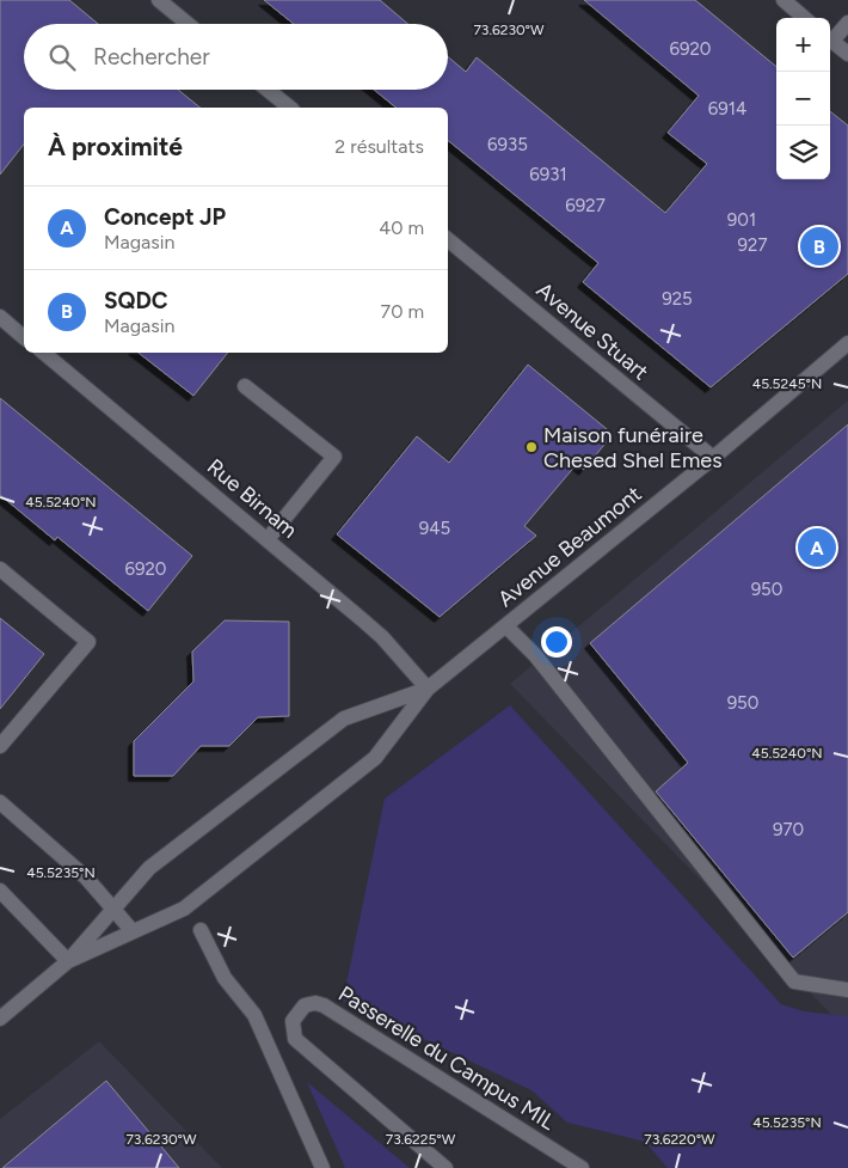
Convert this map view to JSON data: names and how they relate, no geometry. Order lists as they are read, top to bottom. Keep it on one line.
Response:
{"streets":{"street":["Avenue Stuart","Rue Birnam","Avenue Beaumont","Passerelle du Campus MIL"]},"crossings":[["Avenue Stuart","Avenue Beaumont"],["Rue Birnam","Avenue Beaumont"]],"places":["Maison funéraire Chesed Shel Emes"],"house_numbers":["6920","6914","6935","6931","6927","901","927","925","945","6920","950","950","970"],"page":{"map_buttons":["+","−"],"search":"Rechercher","heading":["À proximité","2 résultats"],"list":[{"mark":"A","name":"Concept JP","note":"Magasin","value":"40 m"},{"mark":"B","name":"SQDC","note":"Magasin","value":"70 m"}],"pins":["B","A"]},"coordinates":["73.6230°W","45.5245°N","45.5240°N","45.5235°N","73.6225°W","73.6220°W"]}
